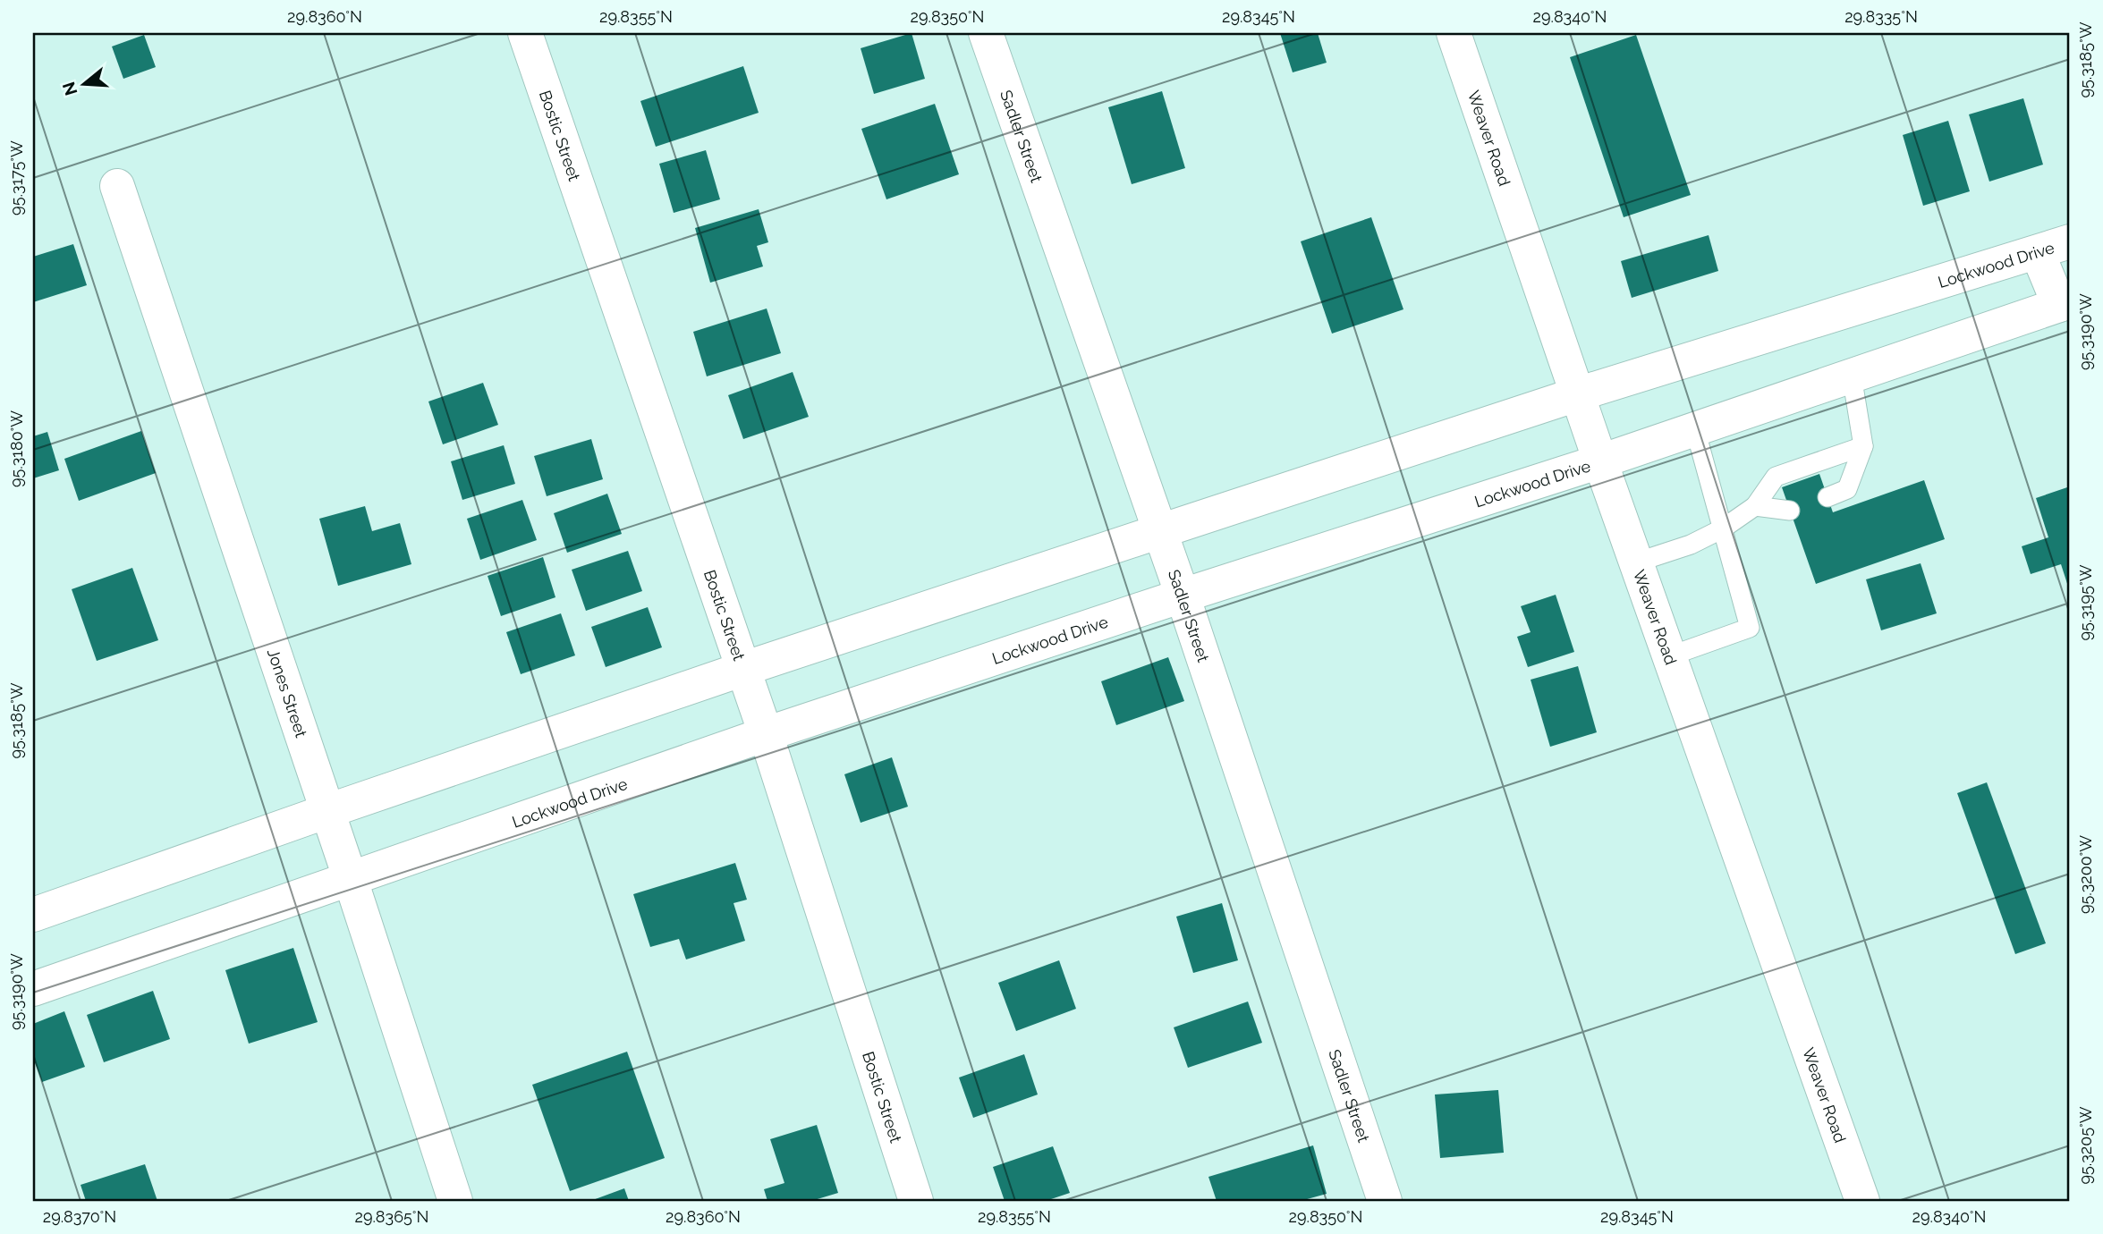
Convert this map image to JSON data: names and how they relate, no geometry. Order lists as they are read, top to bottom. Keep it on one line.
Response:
{"streets":{"street":["Bostic Street","Sadler Street","Weaver Road","Lockwood Drive","Jones Street"]},"crossings":[["Bostic Street","Lockwood Drive"],["Sadler Street","Lockwood Drive"],["Weaver Road","Lockwood Drive"],["Lockwood Drive","Jones Street"]],"north":"left","coordinates":["29.8360°N","29.8355°N","29.8350°N","29.8345°N","29.8340°N","29.8335°N","95.3185°W","95.3175°W","95.3190°W","95.3180°W","95.3195°W","95.3200°W","95.3205°W","29.8370°N","29.8365°N"]}
